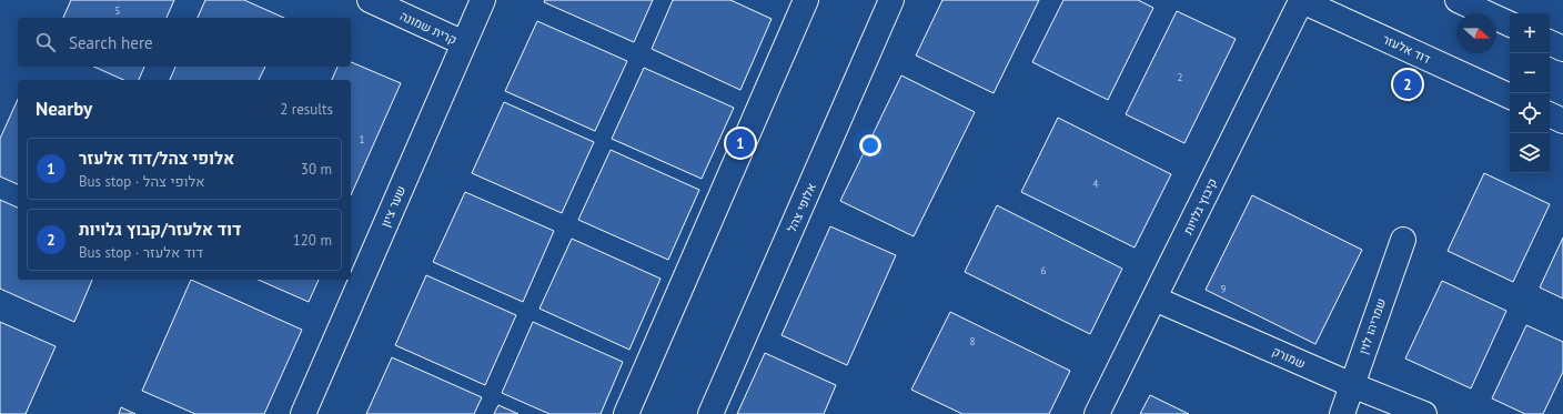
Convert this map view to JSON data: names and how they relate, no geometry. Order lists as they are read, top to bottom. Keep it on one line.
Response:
{"streets":{"street":["קרית שמונה","דוד אלעזר","שער ציון","קיבוץ גלויות","אלופי צהל","שמריהו לוין","שמורק"]},"crossings":[["קרית שמונה","שער ציון"],["דוד אלעזר","קיבוץ גלויות"],["קיבוץ גלויות","שמורק"],["שמריהו לוין","שמורק"]],"house_numbers":["5","2","1","4","6","9","8"],"north":"right","page":{"map_buttons":["+","−"],"search":"Search here","pins":["2","1"],"heading":["Nearby","2 results"],"list":[{"mark":"1","name":"אלופי צהל/דוד אלעזר","note":"Bus stop · אלופי צהל","value":"30 m"},{"mark":"2","name":"דוד אלעזר/קבוץ גלויות","note":"Bus stop · דוד אלעזר","value":"120 m"}]}}
